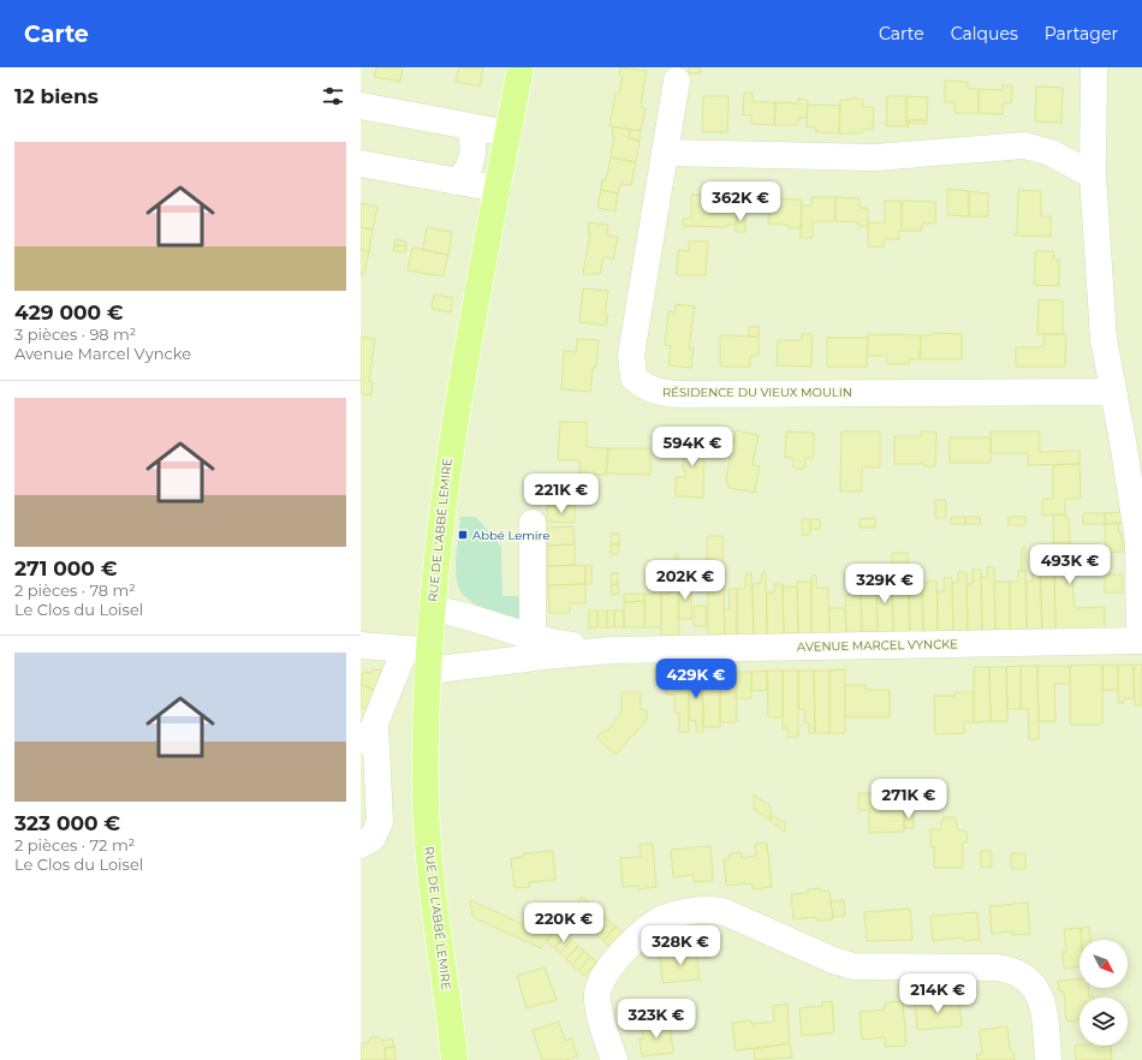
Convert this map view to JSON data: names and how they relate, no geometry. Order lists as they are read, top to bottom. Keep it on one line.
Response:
{"streets":{"main road":["RUE DE L'ABBÉ LEMIRE"],"street":["RÉSIDENCE DU VIEUX MOULIN","AVENUE MARCEL VYNCKE"]},"crossings":[["RUE DE L'ABBÉ LEMIRE","AVENUE MARCEL VYNCKE"]],"places":{"transit":["Abbé Lemire"]},"north":"bottom right","page":{"header":"Carte","nav":["Carte","Calques","Partager"],"heading":"12 biens","list":[{"name":"429 000 €","note":"3 pièces · 98 m² · Avenue Marcel Vyncke"},{"name":"271 000 €","note":"2 pièces · 78 m² · Le Clos du Loisel"},{"name":"323 000 €","note":"2 pièces · 72 m² · Le Clos du Loisel"}],"price":["362K €","594K €","221K €","493K €","202K €","329K €","429K €","271K €","220K €","328K €","214K €","323K €"]}}
